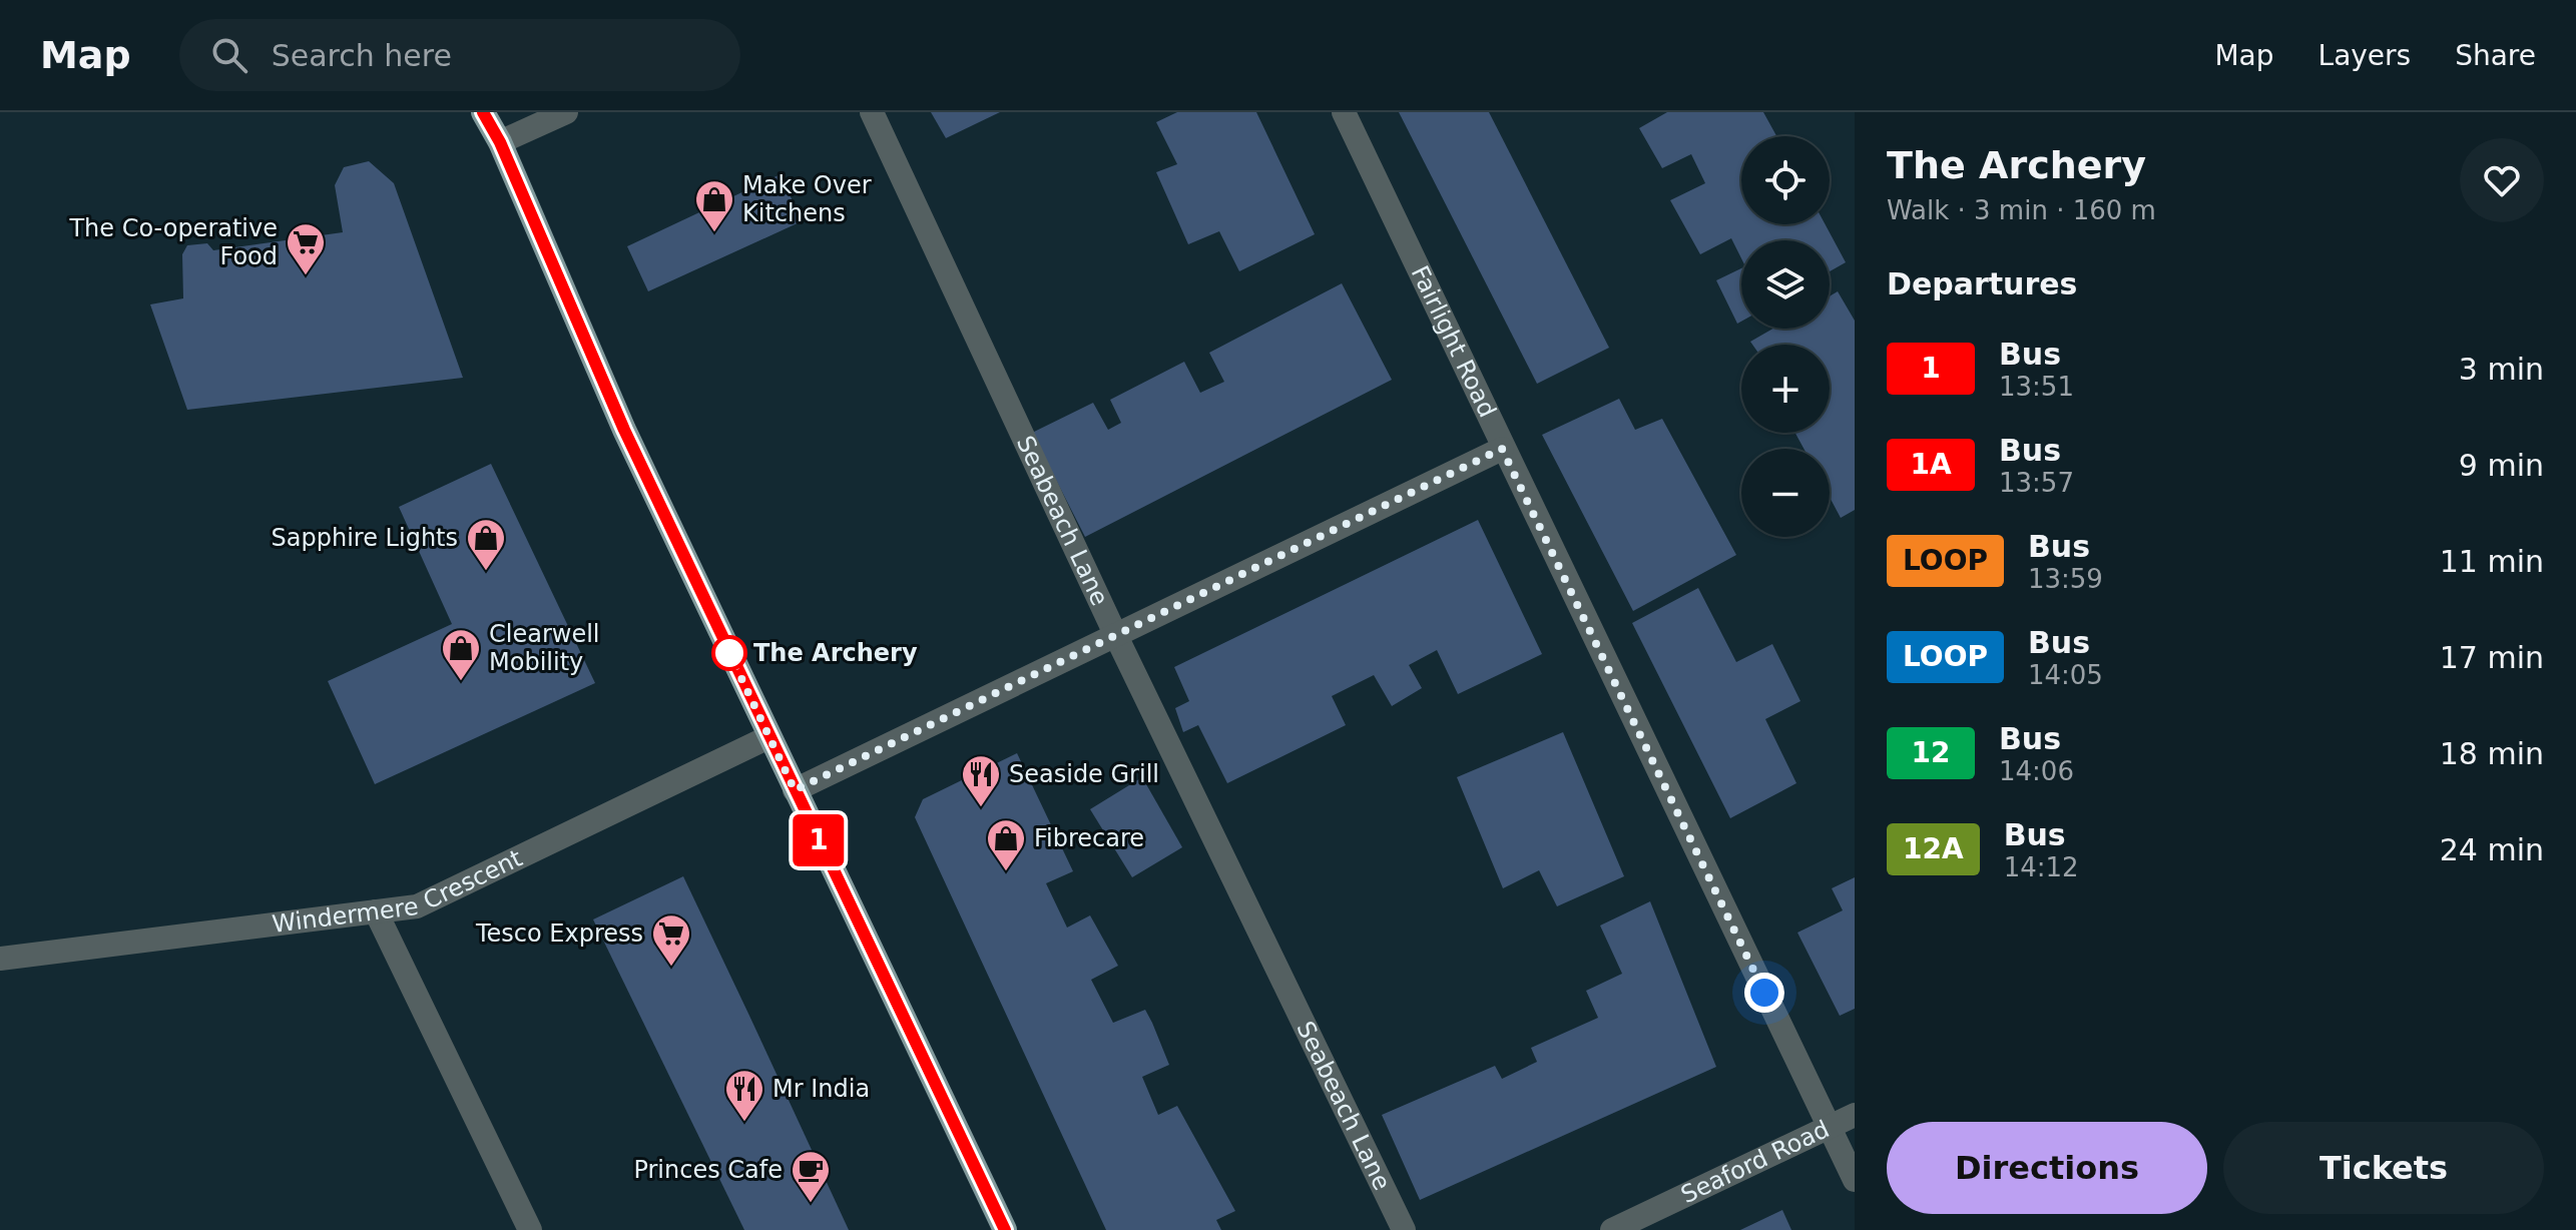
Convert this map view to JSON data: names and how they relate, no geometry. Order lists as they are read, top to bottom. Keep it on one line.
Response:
{"streets":{"street":["Fairlight Road","Seabeach Lane","Windermere Crescent","Seaford Road"]},"crossings":[["Fairlight Road","Seaford Road"]],"places":{"shop":["Make Over Kitchens","Sapphire Lights","Clearwell Mobility","Fibrecare"],"supermarket":["The Co-operative Food","Tesco Express"],"other":["The Archery"],"restaurant":["Seaside Grill","Mr India"],"cafe":["Princes Cafe"]},"lines":["bus line 1"],"page":{"header":"Map","search":"Search here","nav":["Map","Layers","Share"],"on_map":"1","heading":[["The Archery","Walk · 3 min · 160 m"],"Departures"],"map_buttons":["+","−"],"list":[{"mark":"1","name":"Bus","note":"13:51","value":"3 min"},{"mark":"1A","name":"Bus","note":"13:57","value":"9 min"},{"mark":"LOOP","name":"Bus","note":"13:59","value":"11 min"},{"mark":"LOOP","name":"Bus","note":"14:05","value":"17 min"},{"mark":"12","name":"Bus","note":"14:06","value":"18 min"},{"mark":"12A","name":"Bus","note":"14:12","value":"24 min"}],"buttons":["Directions","Tickets"]}}
